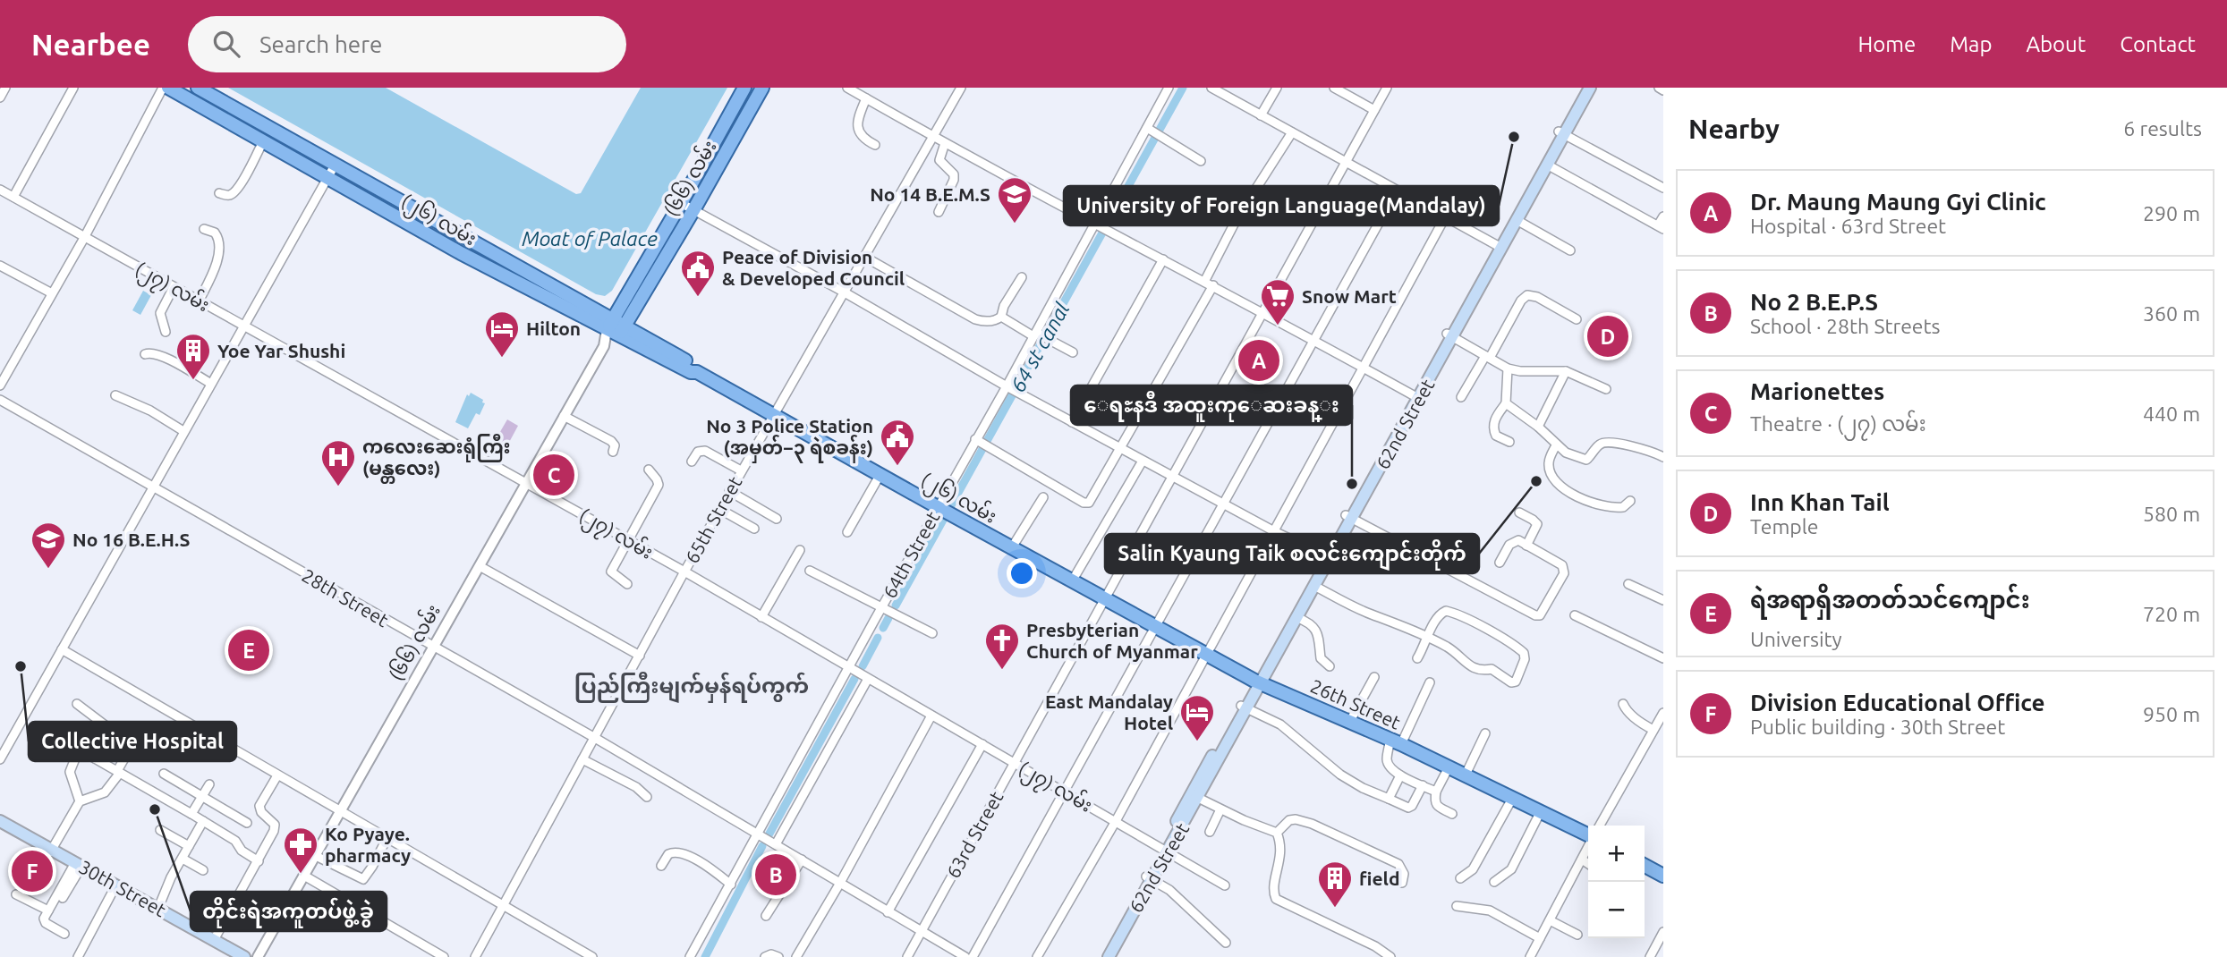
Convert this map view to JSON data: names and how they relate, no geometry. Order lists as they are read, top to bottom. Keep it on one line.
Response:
{"streets":{"main road":["(၆၆) လမ်း","(၂၆) လမ်း","62nd Street","26th Street","30th Street"],"street":["(၂၇) လမ်း","65th Street","64th Street","28th Street","63rd Street"]},"crossings":[["(၆၆) လမ်း","(၂၆) လမ်း"],["(၆၆) လမ်း","(၂၇) လမ်း"],["(၆၆) လမ်း","28th Street"],["(၂၆) လမ်း","65th Street"],["(၂၆) လမ်း","64th Street"],["(၂၆) လမ်း","26th Street"],["(၂၆) လမ်း","63rd Street"],["(၂၇) လမ်း","62nd Street"],["(၂၇) လမ်း","65th Street"],["(၂၇) လမ်း","64th Street"],["(၂၇) လမ်း","63rd Street"],["62nd Street","26th Street"],["65th Street","28th Street"],["64th Street","28th Street"],["28th Street","63rd Street"],["26th Street","63rd Street"]],"districts":["ပြည်ကြီးမျက်မှန်ရပ်ကွက်"],"water":["Moat of Palace","64 st canal"],"places":{"other":["University of Foreign Language(Mandalay)","Salin Kyaung Taik စလင်းကျောင်းတိုက်","ေရႊနဒီ အထူးကုေဆးခန္း","Collective Hospital","တိုင်းရဲအကူတပ်ဖွဲ့ခွဲ"],"school or university":["No 14 B.E.M.S","No 16 B.E.H.S"],"public building":["Peace of Division & Developed Council","No 3 Police Station (အမှတ်−၃ ရဲစခန်း)"],"supermarket":["Snow Mart"],"hotel":["Hilton","East Mandalay Hotel"],"building":["Yoe Yar Shushi","field"],"hospital":["ကလေးဆေးရုံကြီး (မန္တလေး)"],"church":["Presbyterian Church of Myanmar"],"pharmacy":["Ko Pyaye. pharmacy"]},"page":{"header":"Nearbee","search":"Search here","nav":["Home","Map","About","Contact"],"heading":["Nearby","6 results"],"list":[{"mark":"A","name":"Dr. Maung Maung Gyi Clinic","note":"Hospital · 63rd Street","value":"290 m"},{"mark":"B","name":"No 2 B.E.P.S","note":"School · 28th Streets","value":"360 m"},{"mark":"C","name":"Marionettes","note":"Theatre · (၂၇) လမ်း","value":"440 m"},{"mark":"D","name":"Inn Khan Tail","note":"Temple","value":"580 m"},{"mark":"E","name":"ရဲအရာရှိအတတ်သင်ကျောင်း","note":"University","value":"720 m"},{"mark":"F","name":"Division Educational Office","note":"Public building · 30th Street","value":"950 m"}],"pins":["D","A","C","E","F","B"],"map_buttons":["+","−"]}}
